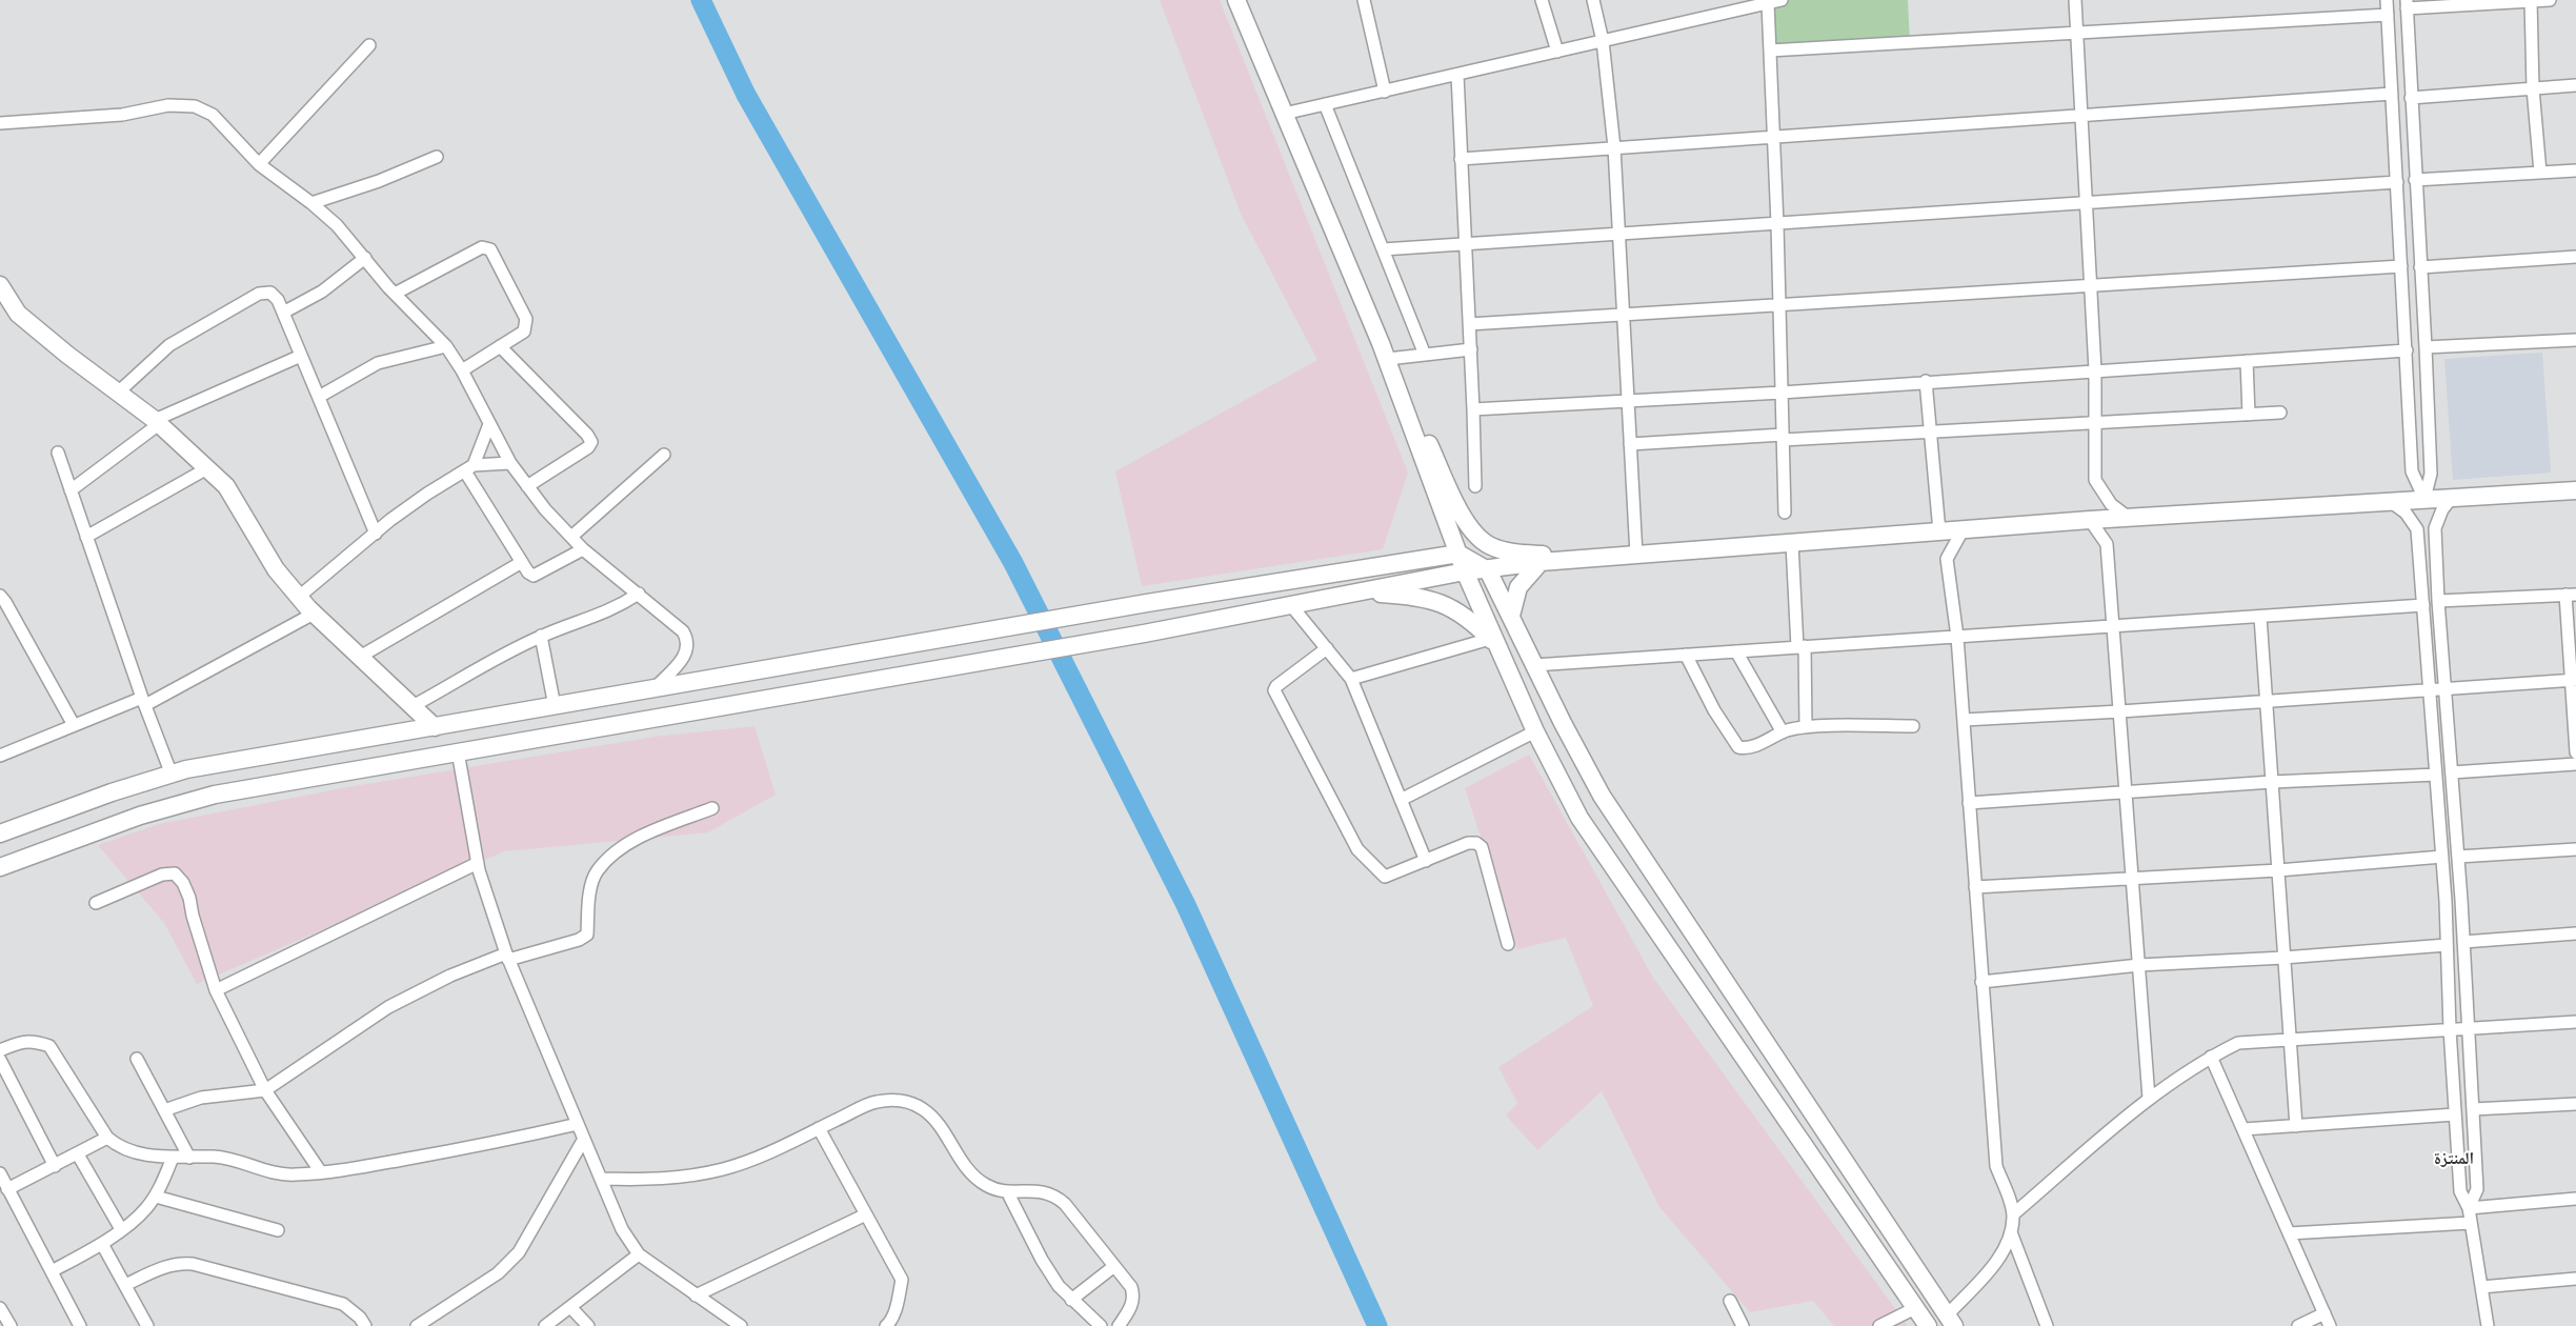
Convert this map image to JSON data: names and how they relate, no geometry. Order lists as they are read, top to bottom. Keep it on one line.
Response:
{"districts":["المنتزة"]}
